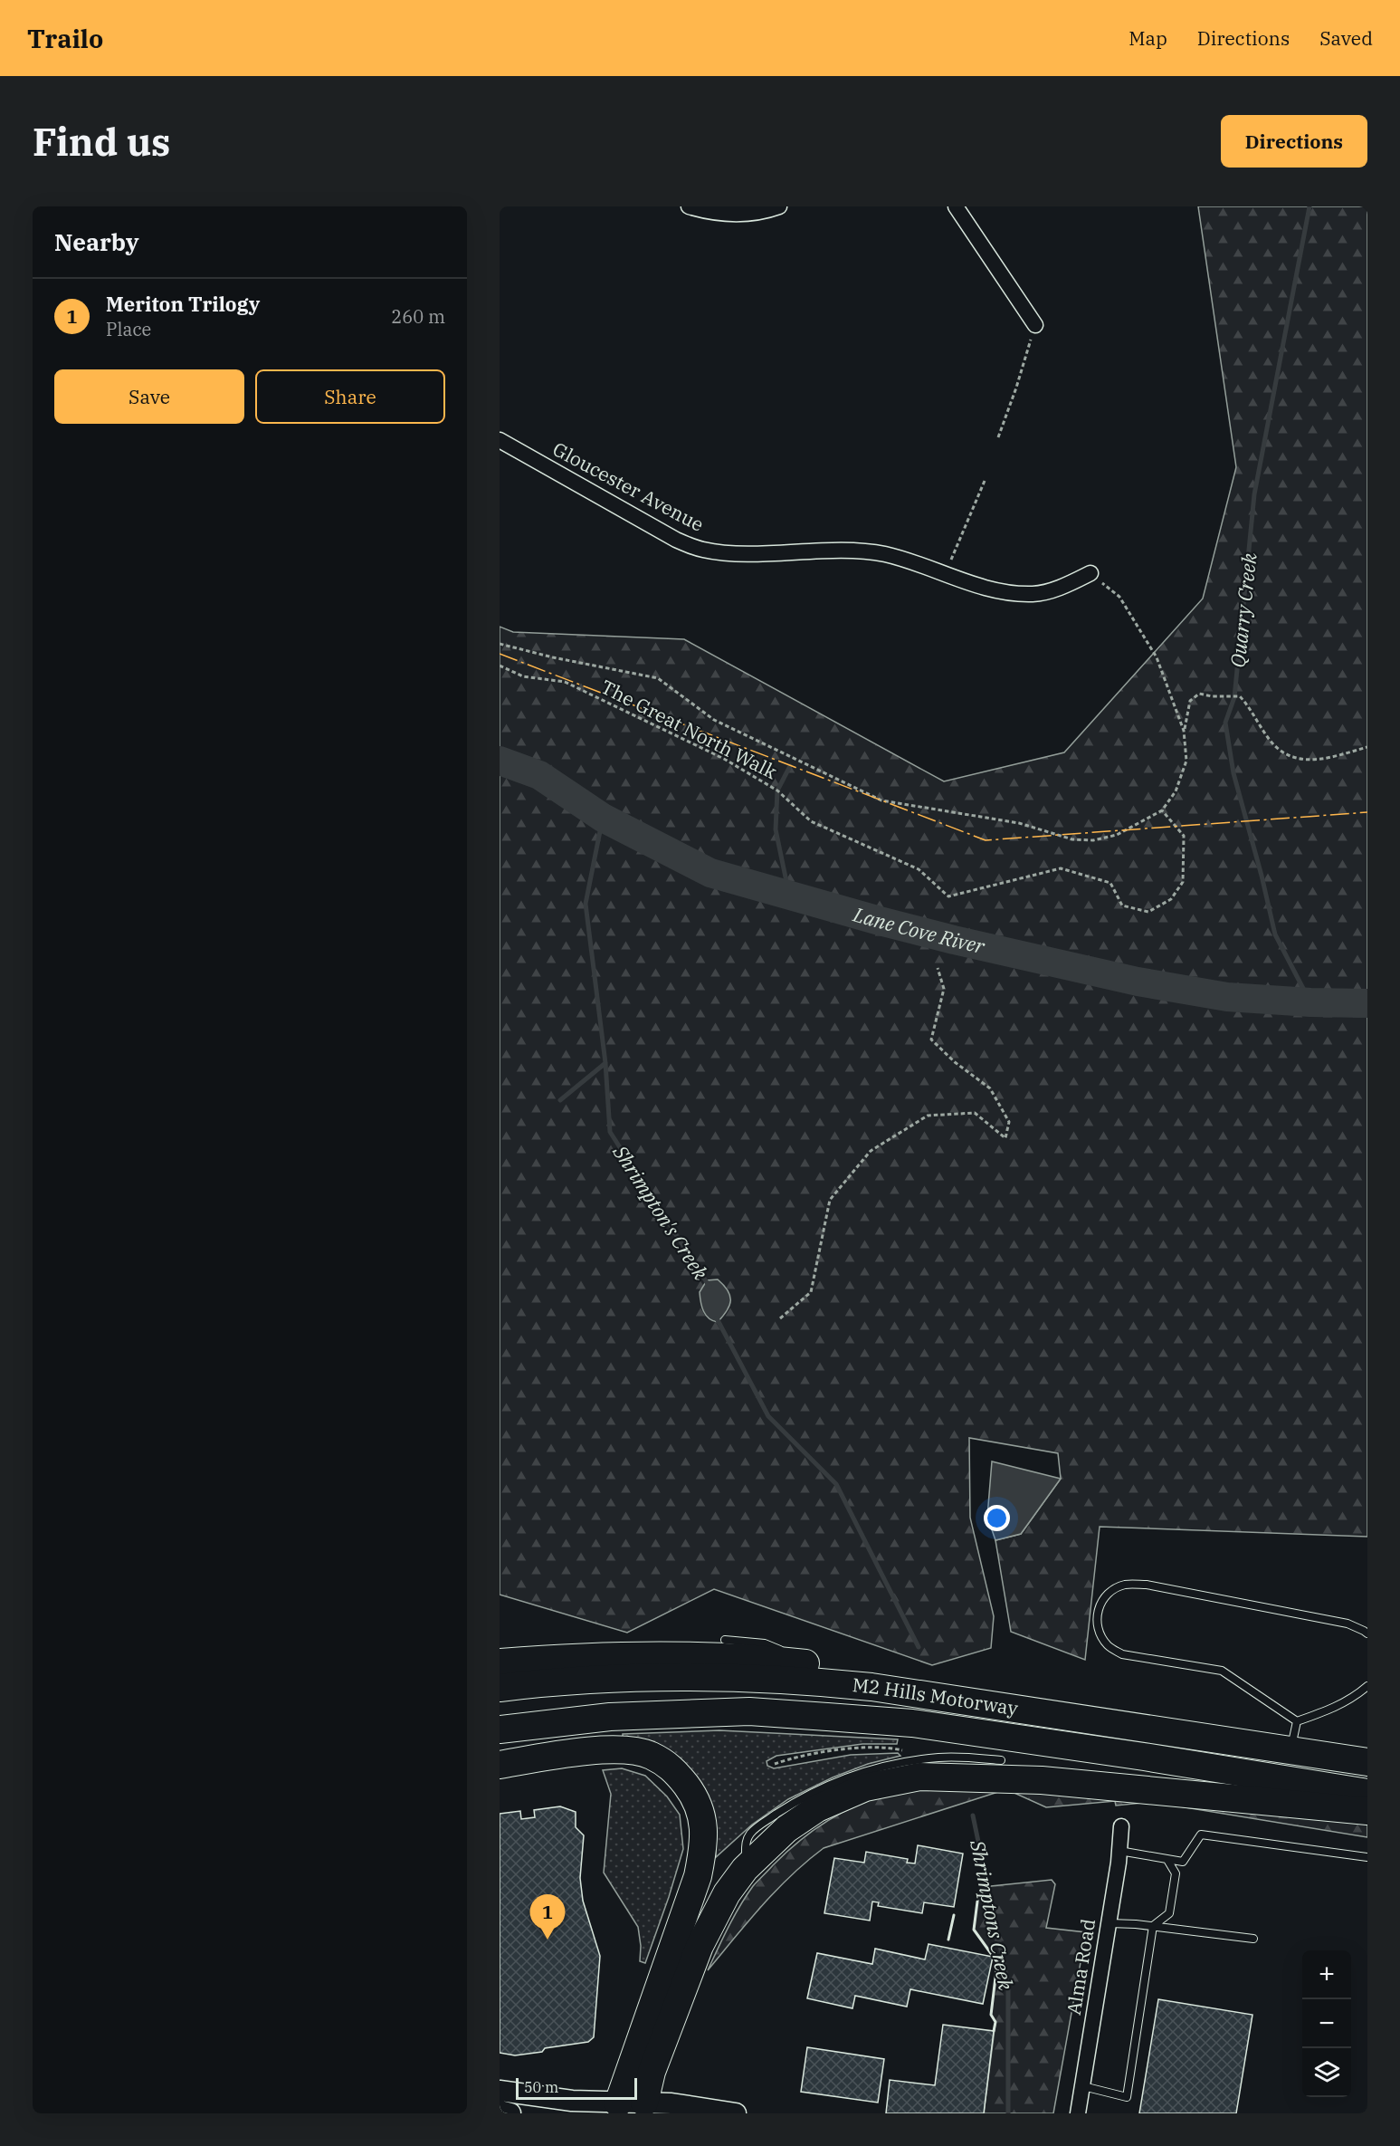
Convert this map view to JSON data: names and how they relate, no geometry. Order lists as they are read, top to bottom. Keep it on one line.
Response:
{"streets":{"highway":["M2 Hills Motorway"],"street":["Gloucester Avenue","Alma Road"],"path":["The Great North Walk"]},"water":["Quarry Creek","Lane Cove River","Shrimpton's Creek","Shrimptons Creek"],"scale_bar":"50 m","page":{"header":"Trailo","nav":["Map","Directions","Saved"],"buttons":["Directions",["Save","Share"]],"title":"Find us","heading":"Nearby","list":[{"mark":"1","name":"Meriton Trilogy","note":"Place","value":"260 m"}],"pins":"1","map_buttons":["+","−"],"scale":"50 m"}}
